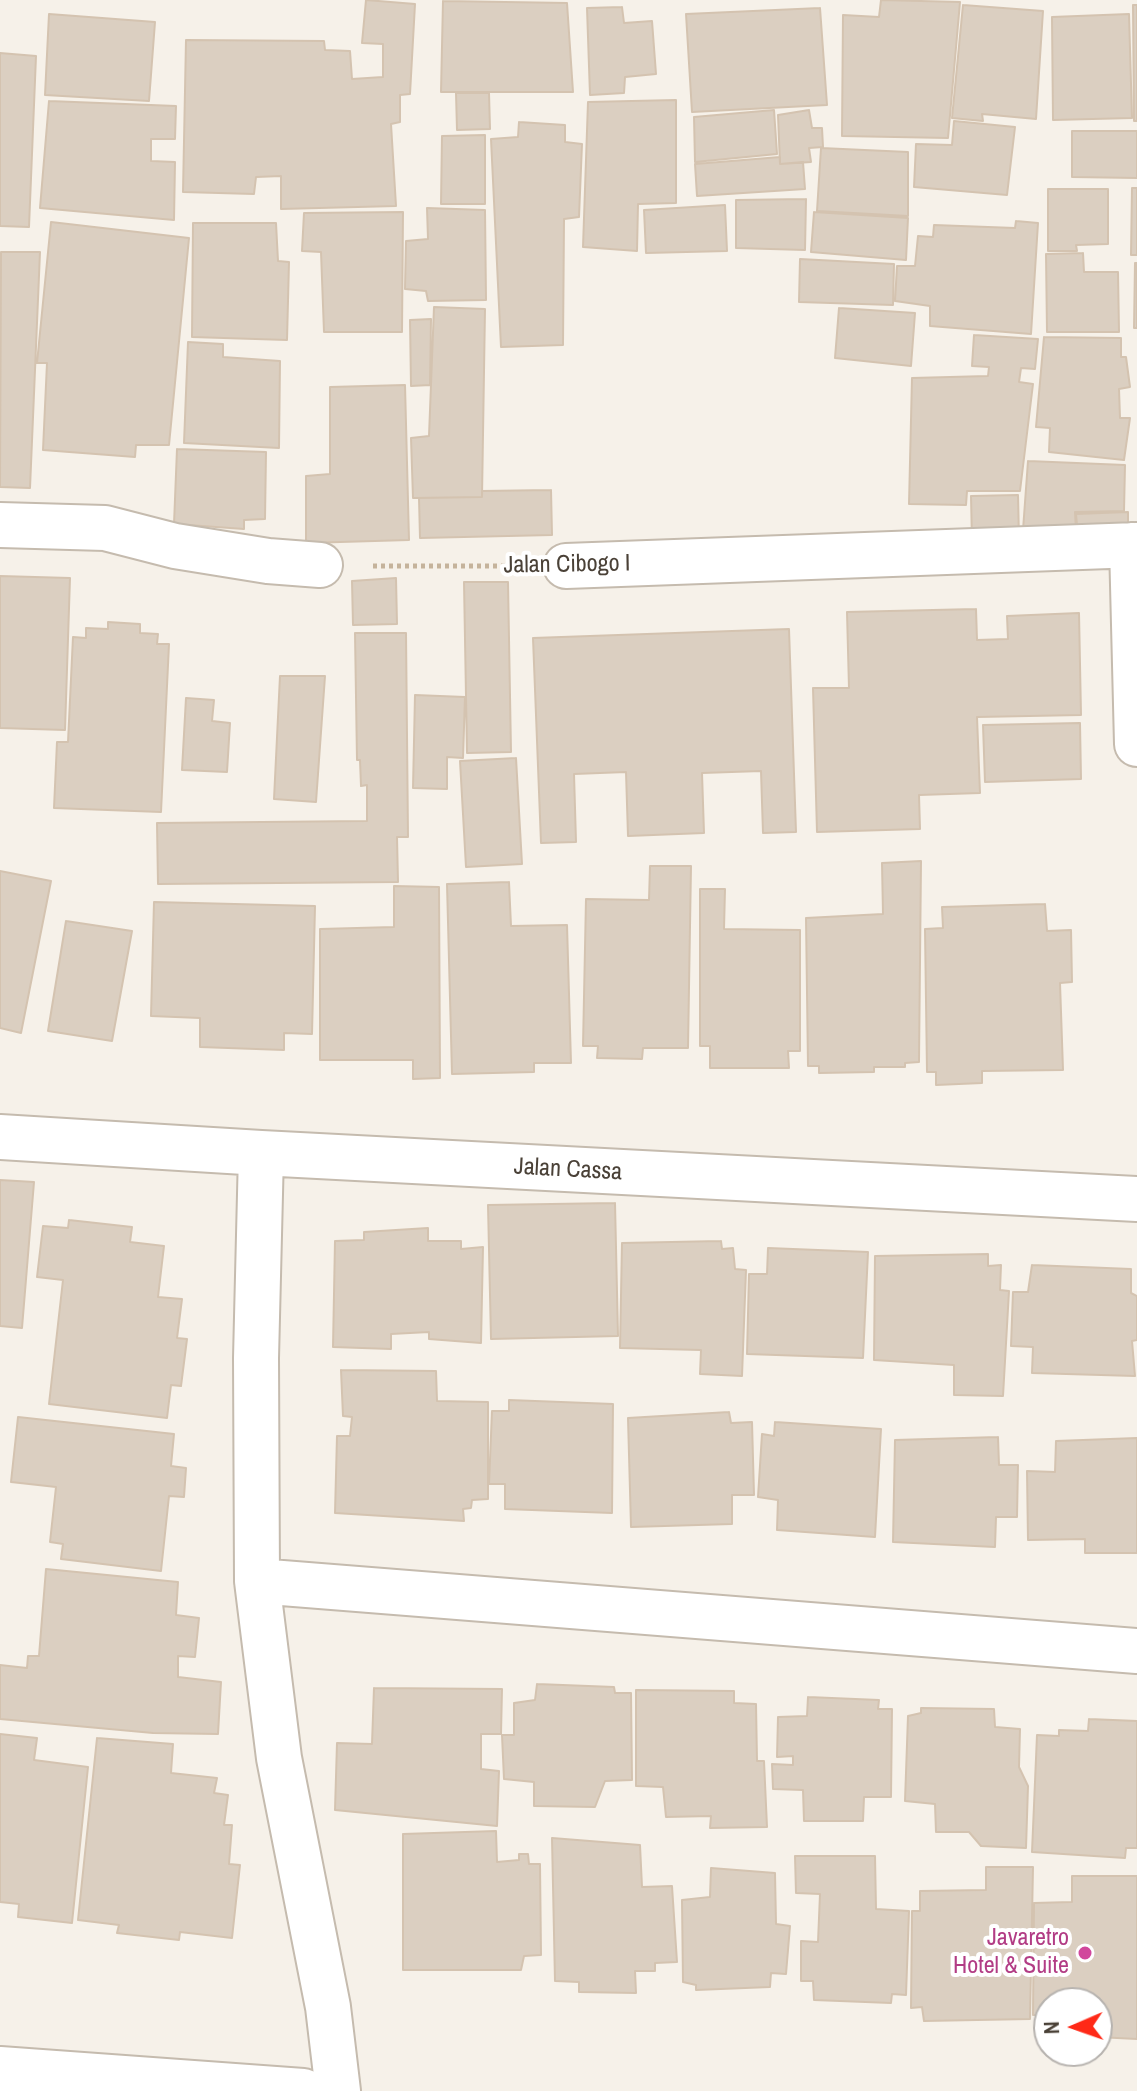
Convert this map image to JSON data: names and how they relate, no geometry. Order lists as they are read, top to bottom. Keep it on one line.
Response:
{"streets":{"street":["Jalan Cibogo I","Jalan Cassa"]},"places":["Javaretro Hotel & Suite"],"north":"left"}
